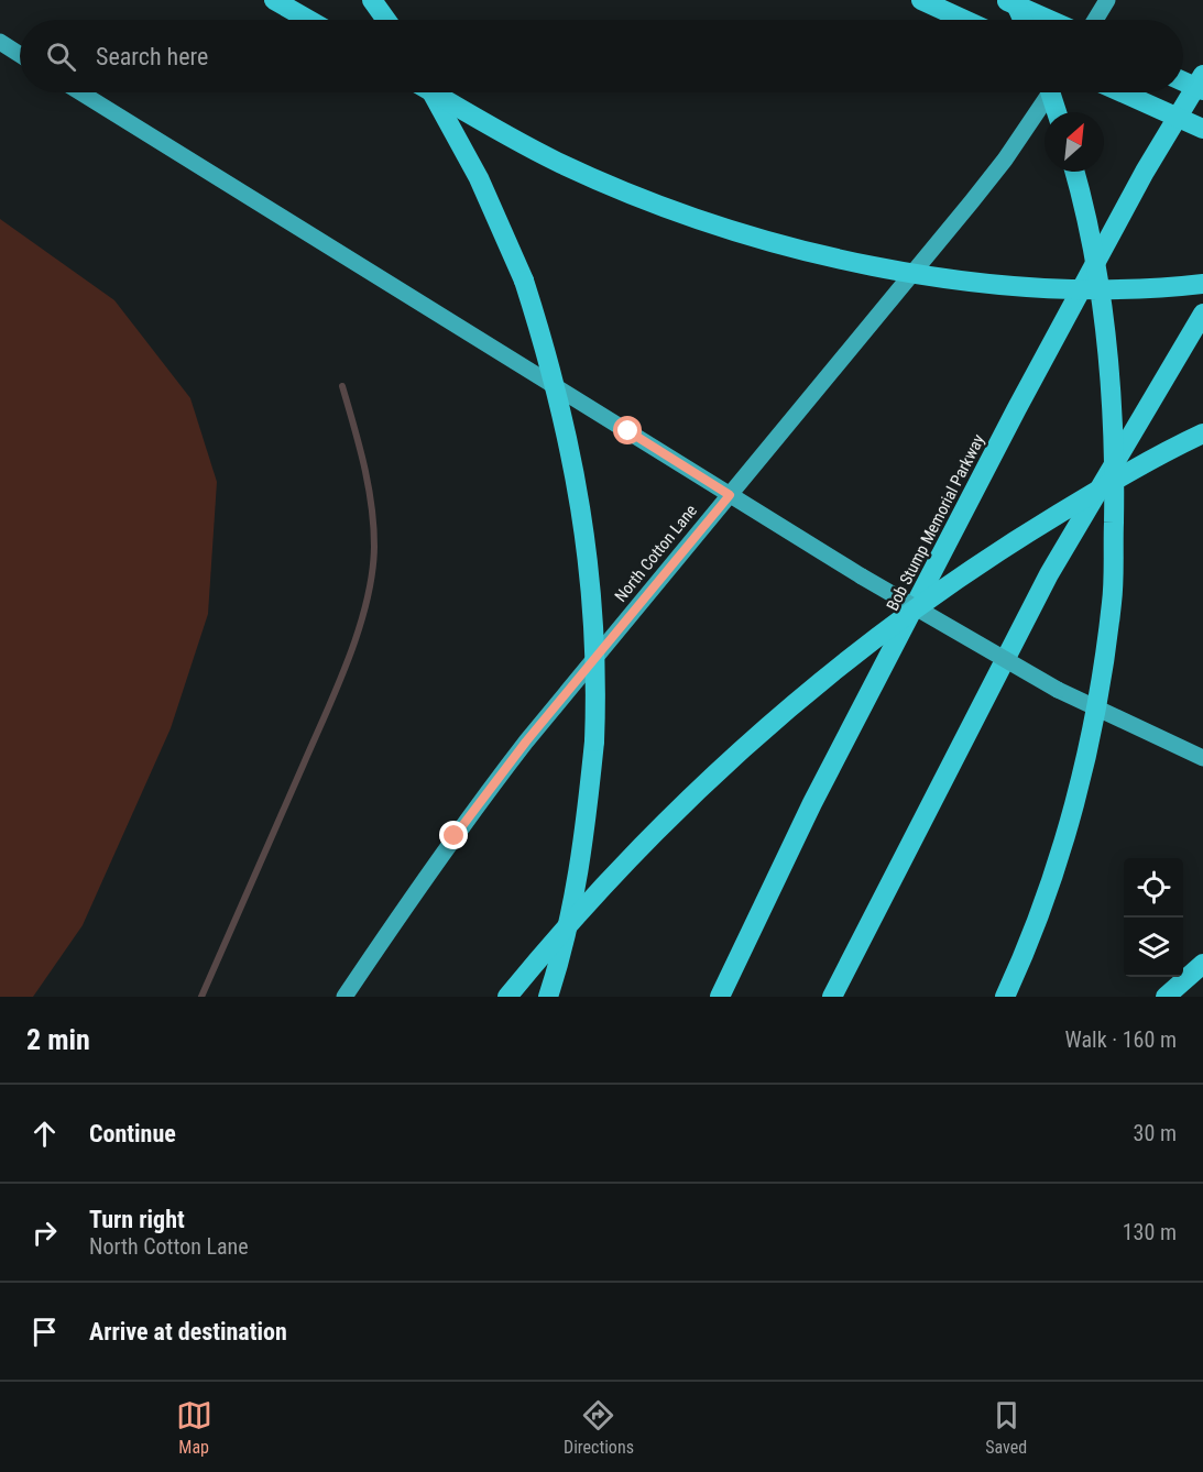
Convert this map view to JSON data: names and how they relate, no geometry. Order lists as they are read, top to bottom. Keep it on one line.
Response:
{"streets":{"highway":["Bob Stump Memorial Parkway"],"main road":["North Cotton Lane"]},"north":"top right","page":{"search":"Search here","heading":["2 min","Walk · 160 m"],"list":[["Continue","30 m"],["Turn right","North Cotton Lane","130 m"],"Arrive at destination"],"nav":["Map","Directions","Saved"]}}
